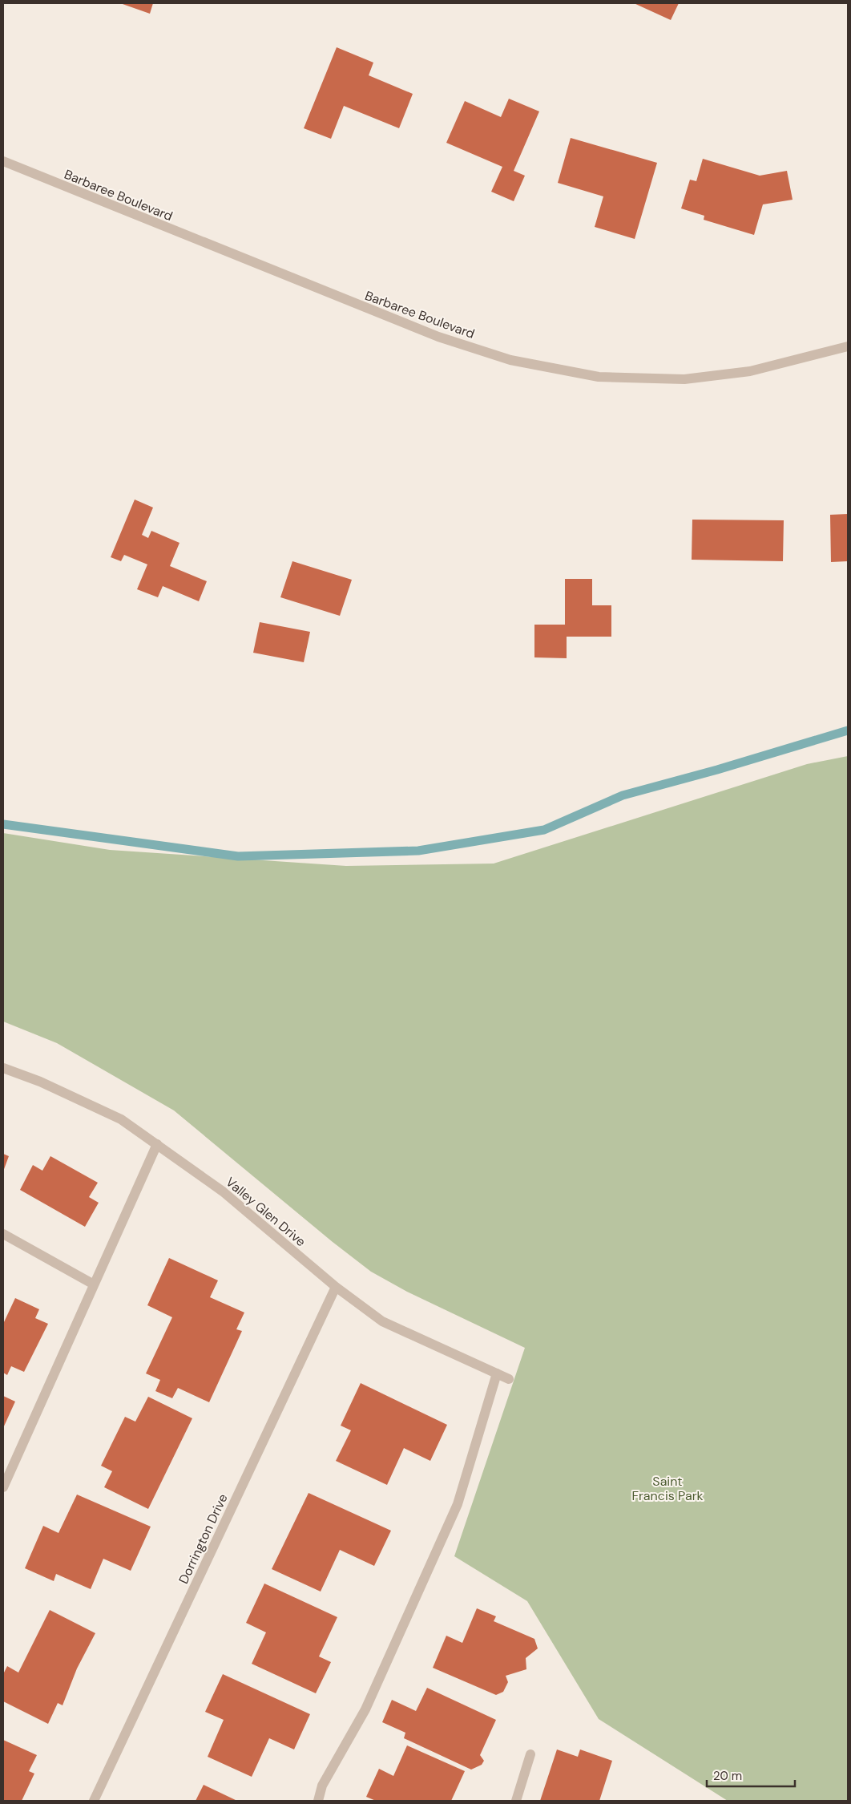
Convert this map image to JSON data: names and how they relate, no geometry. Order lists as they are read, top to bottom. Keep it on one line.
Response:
{"streets":{"street":["Barbaree Boulevard","Valley Glen Drive","Dorrington Drive"]},"crossings":[["Valley Glen Drive","Dorrington Drive"]],"parks":["Saint Francis Park"],"scale_bar":"20 m"}
